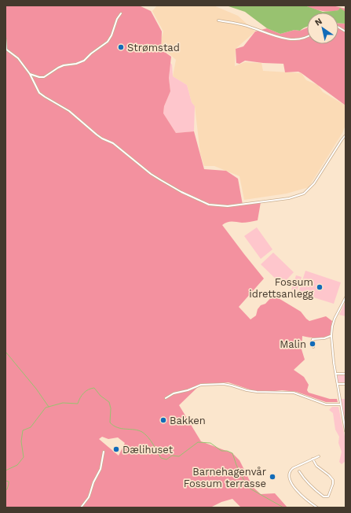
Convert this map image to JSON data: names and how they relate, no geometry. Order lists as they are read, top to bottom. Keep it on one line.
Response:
{"places":["Strømstad","Fossum idrettsanlegg","Malin","Bakken","Dælihuset","Barnehagenvår Fossum terrasse"],"north":"top left"}
